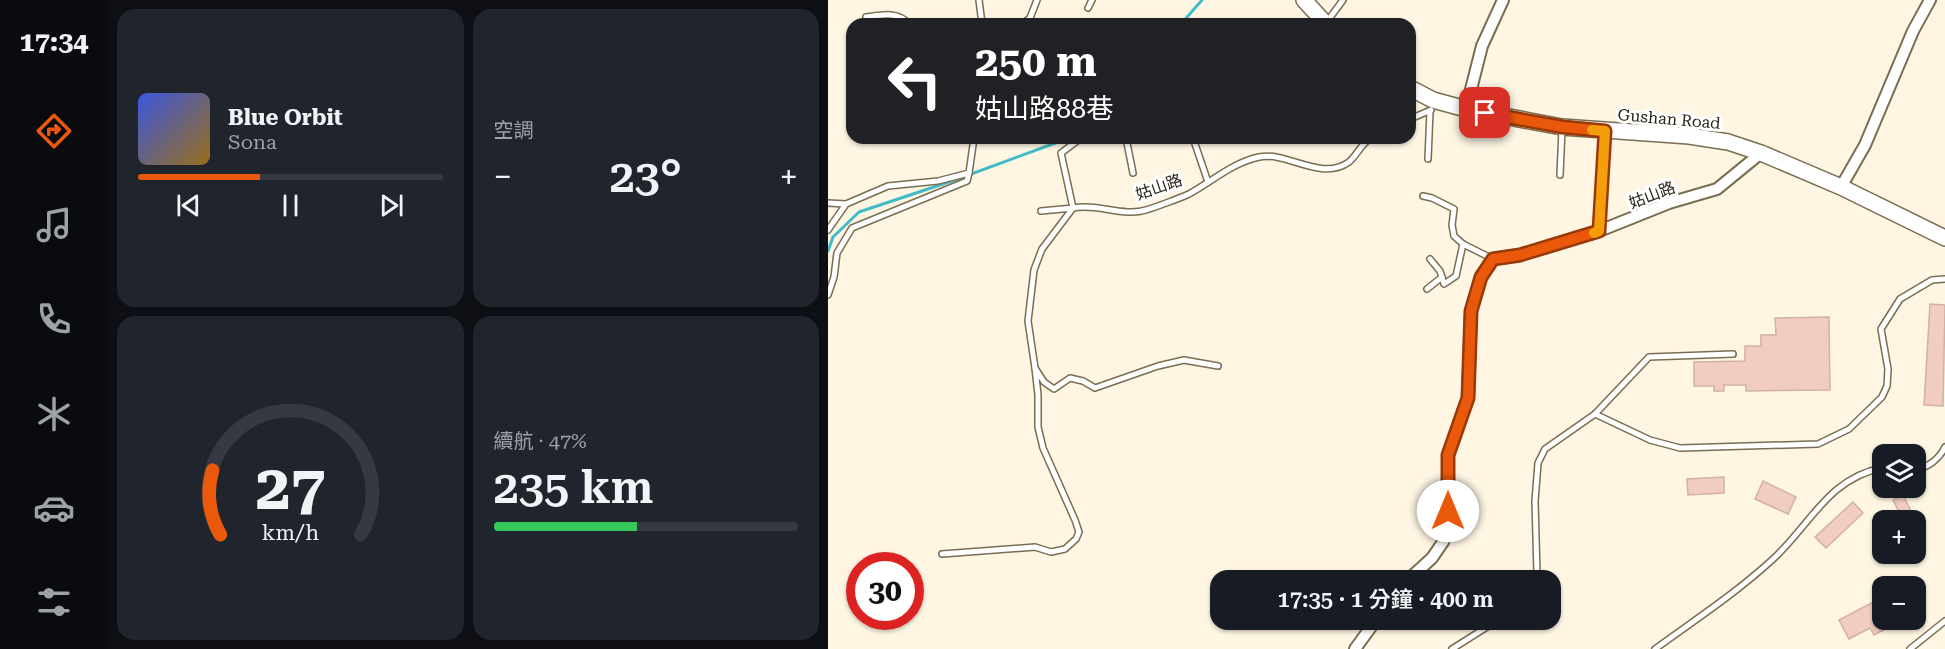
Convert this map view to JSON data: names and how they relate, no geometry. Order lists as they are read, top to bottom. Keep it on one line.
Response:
{"streets":{"street":["Gushan Road","姑山路"]},"crossings":[["Gushan Road","姑山路"]],"page":{"tabs":"17:34","tile":["空調",["續航 · 47%","235 km"]],"turn":["250 m","姑山路88巷"],"song":["Blue Orbit","Sona"],"heat":["−","23°","+"],"map_buttons":["+","−"],"limit":"30","trip":"17:35 · 1 分鐘 · 400 m","gauge":["27","km/h"]}}
